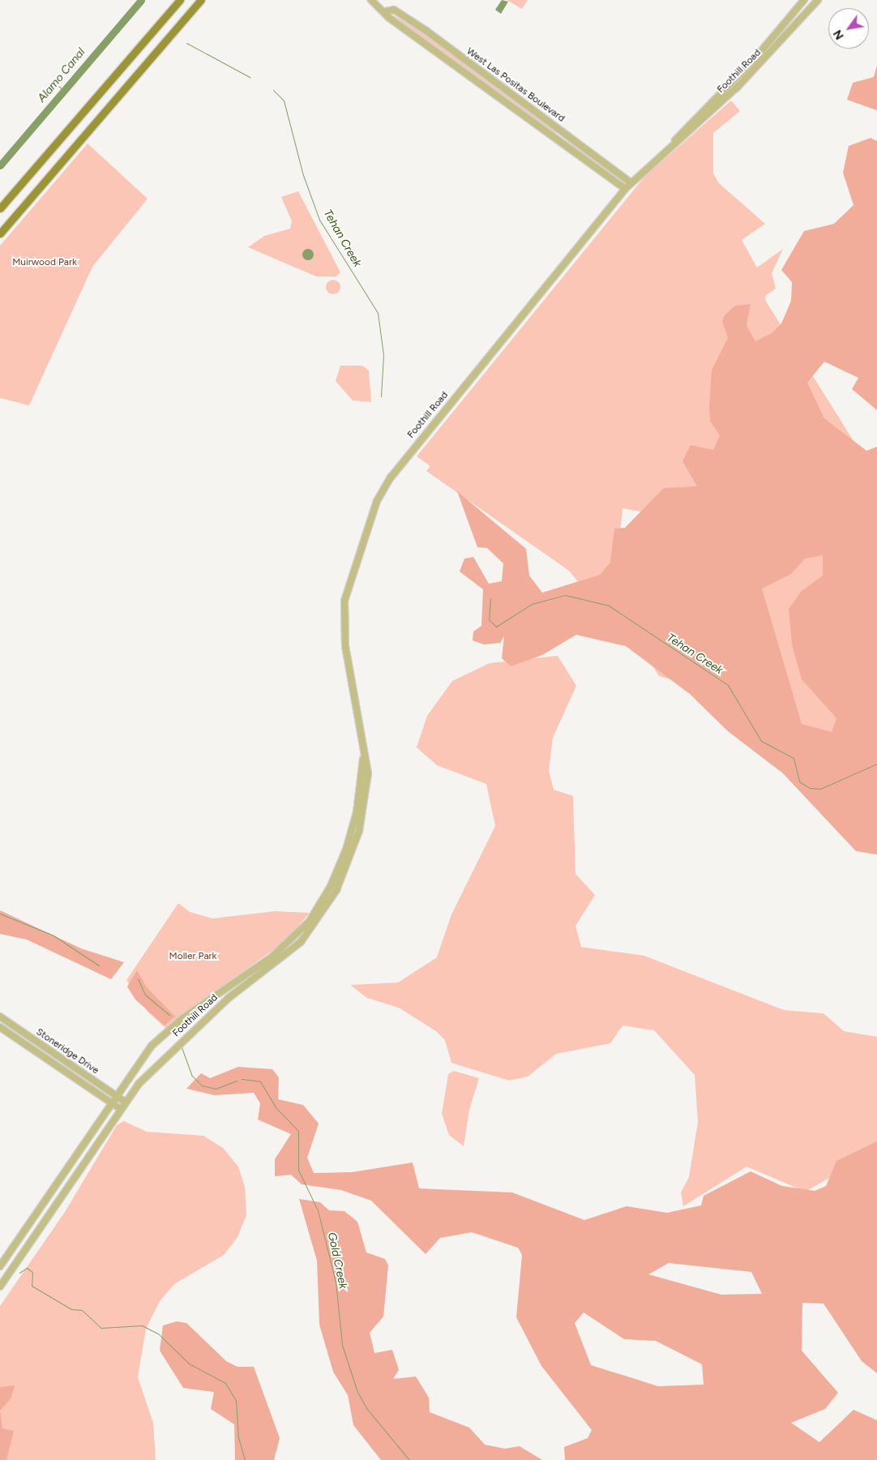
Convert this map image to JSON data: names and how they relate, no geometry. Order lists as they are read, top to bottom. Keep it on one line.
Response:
{"streets":{"main road":["Foothill Road","West Las Positas Boulevard","Stoneridge Drive"]},"crossings":[["Foothill Road","West Las Positas Boulevard"],["Foothill Road","Stoneridge Drive"]],"water":["Alamo Canal","Tehan Creek","Gold Creek"],"parks":["Muirwood Park","Moller Park"],"north":"bottom left"}
